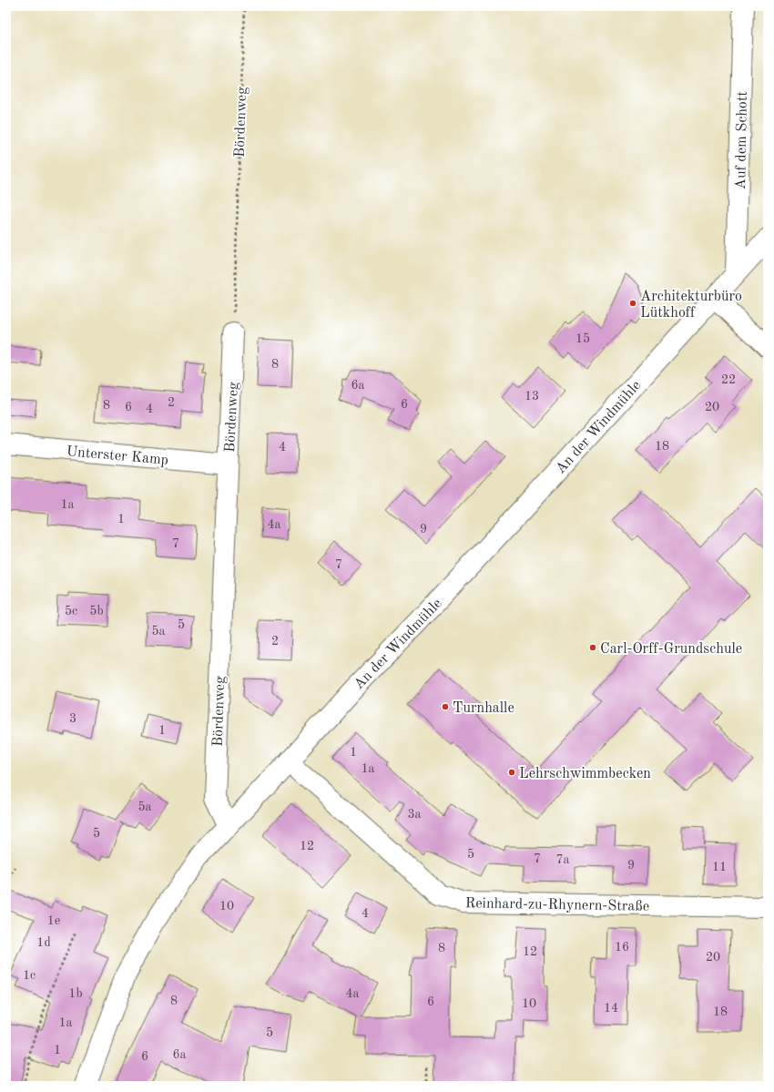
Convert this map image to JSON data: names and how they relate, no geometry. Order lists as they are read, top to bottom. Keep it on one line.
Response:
{"streets":{"street":["Bördenweg","Auf dem Schott","An der Windmühle","Unterster Kamp","Reinhard-zu-Rhynern-Straße"]},"crossings":[["Bördenweg","An der Windmühle"],["Bördenweg","Unterster Kamp"],["Auf dem Schott","An der Windmühle"],["An der Windmühle","Reinhard-zu-Rhynern-Straße"]],"places":["Architekturbüro Lütkhoff","Carl-Orff-Grundschule","Turnhalle","Lehrschwimmbecken"],"house_numbers":["15","8","22","6a","13","2","6","8","6","20","4","18","4","1a","1","4a","9","7","7","5c","5b","5","5a","2","3","1","1","1a","5a","3a","5","12","5","7","7a","9","11","10","4","1e","1d","16","8","12","20","1c","1b","4a","8","6","10","14","18","1a","5","1","6a","6"]}
